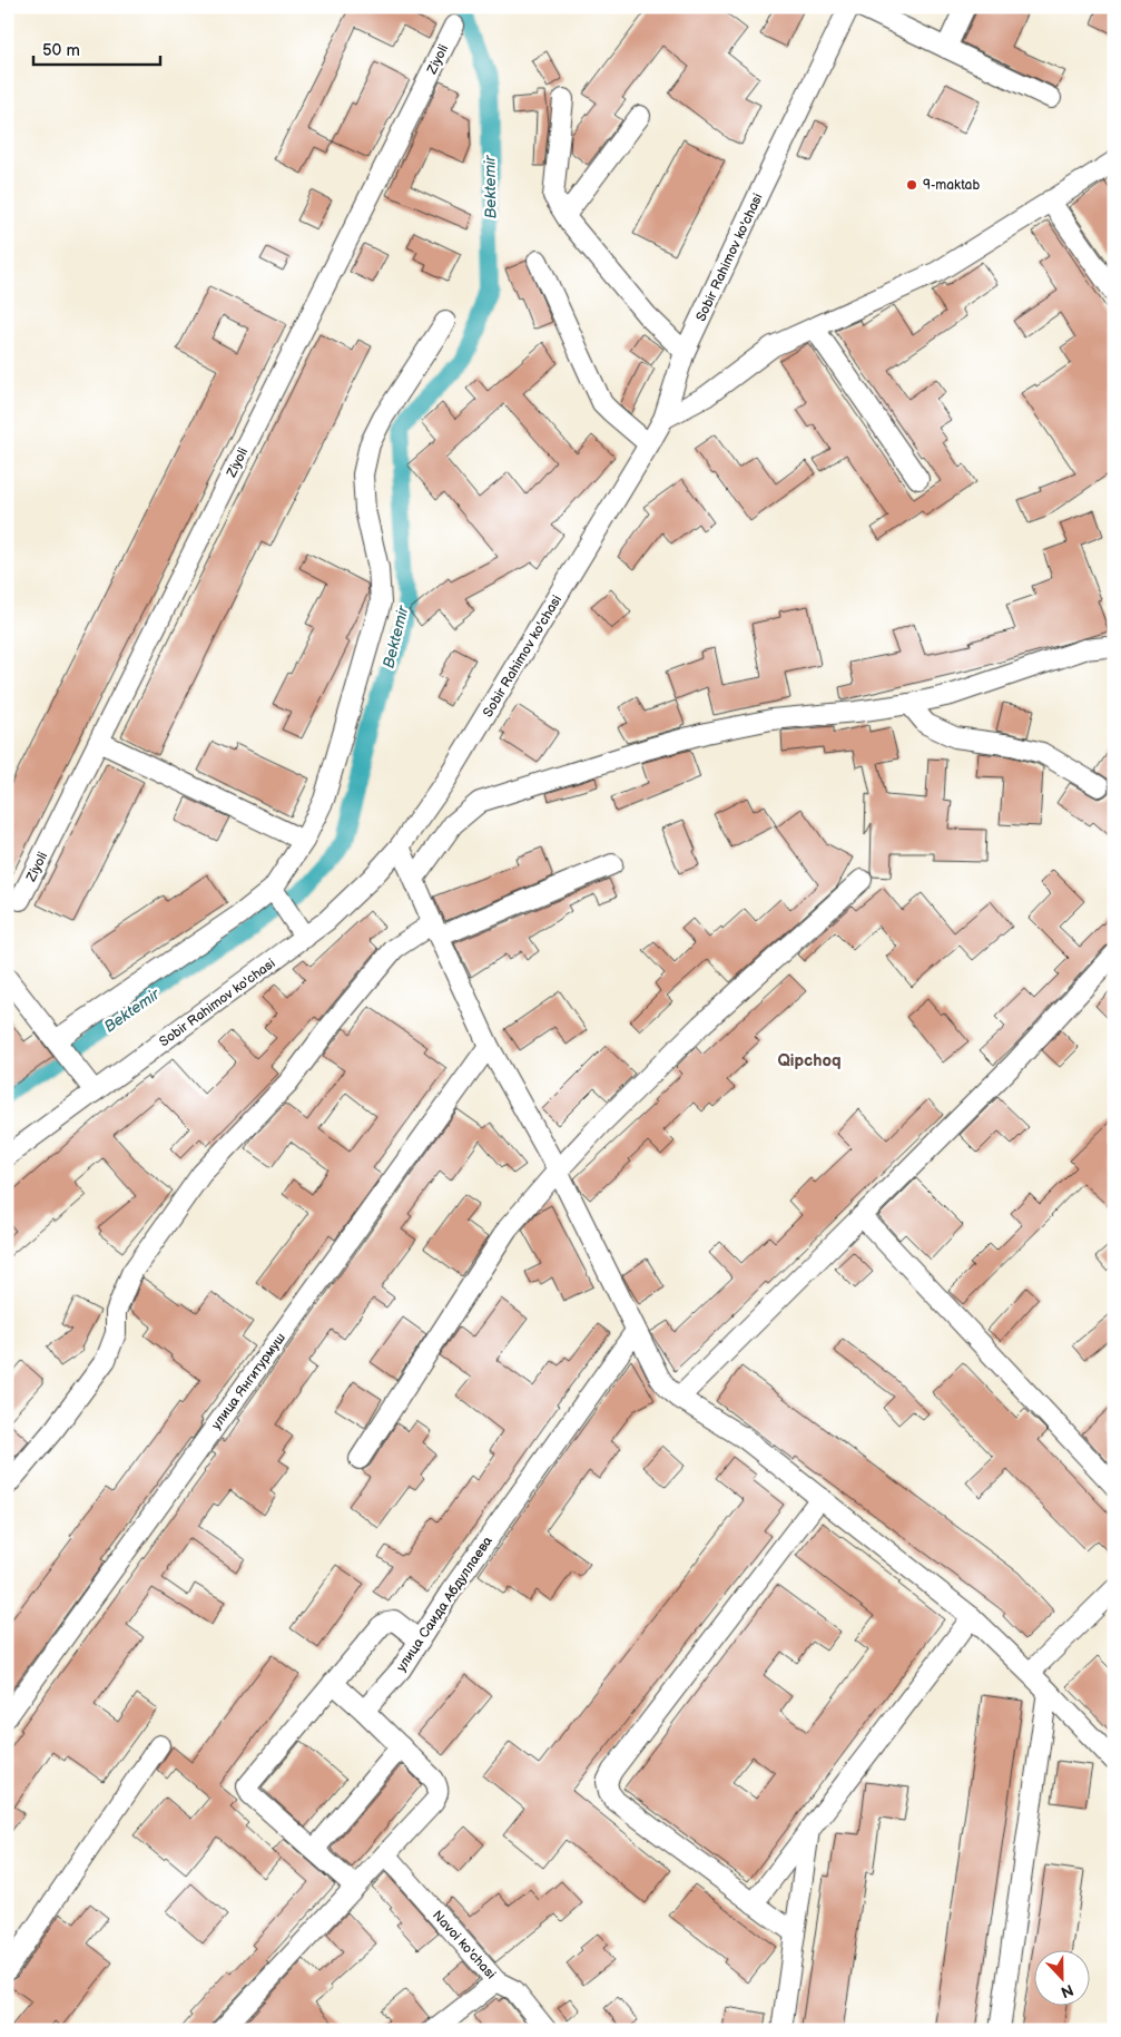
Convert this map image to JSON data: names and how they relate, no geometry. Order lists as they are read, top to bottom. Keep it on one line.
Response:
{"streets":{"street":["Ziyoli","Sobir Rahimov ko'chasi","улица Янгитурмуш","улица Саида Абдуллаева","Navoi ko'chasi"]},"districts":["Qipchoq"],"water":["Bektemir"],"places":["9-maktab"],"scale_bar":"50 m","north":"bottom"}
